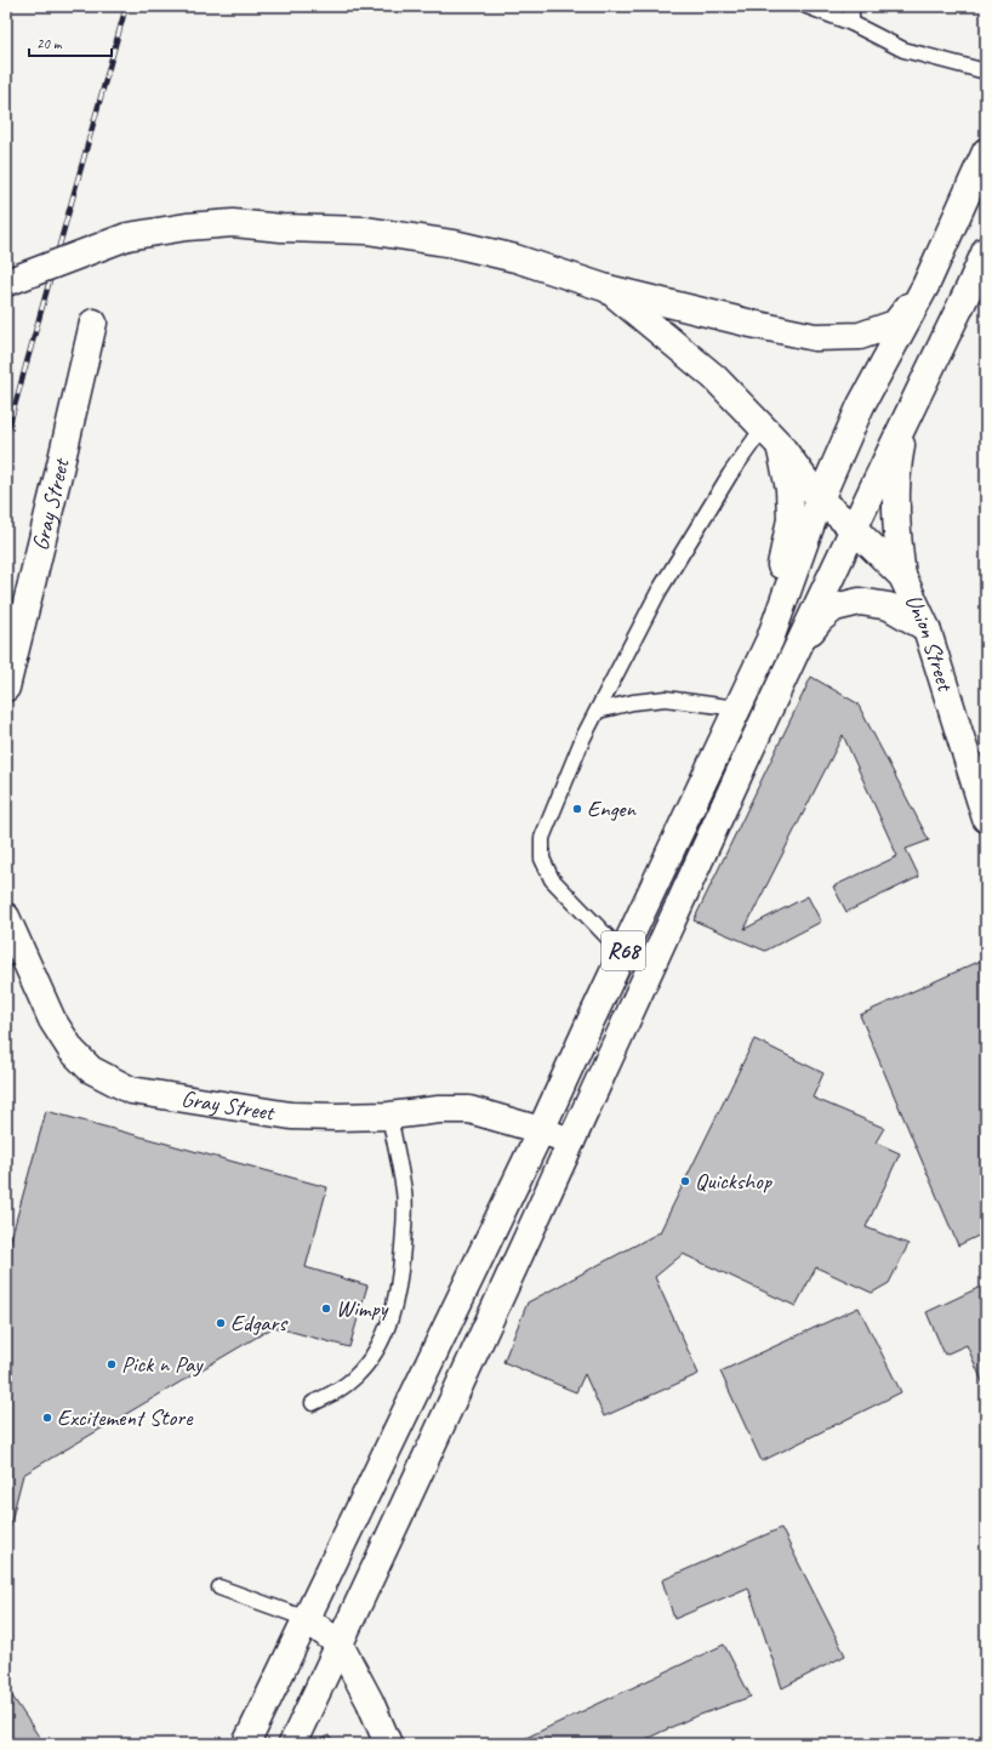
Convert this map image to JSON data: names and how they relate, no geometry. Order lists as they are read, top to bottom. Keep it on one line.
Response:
{"streets":{"main road":["Gray Street","Union Street","R68"]},"crossings":[["Gray Street","R68"],["Union Street","R68"]],"places":["Engen","Quickshop","Wimpy","Edgars","Pick n Pay","Excitement Store"],"scale_bar":"20 m"}
